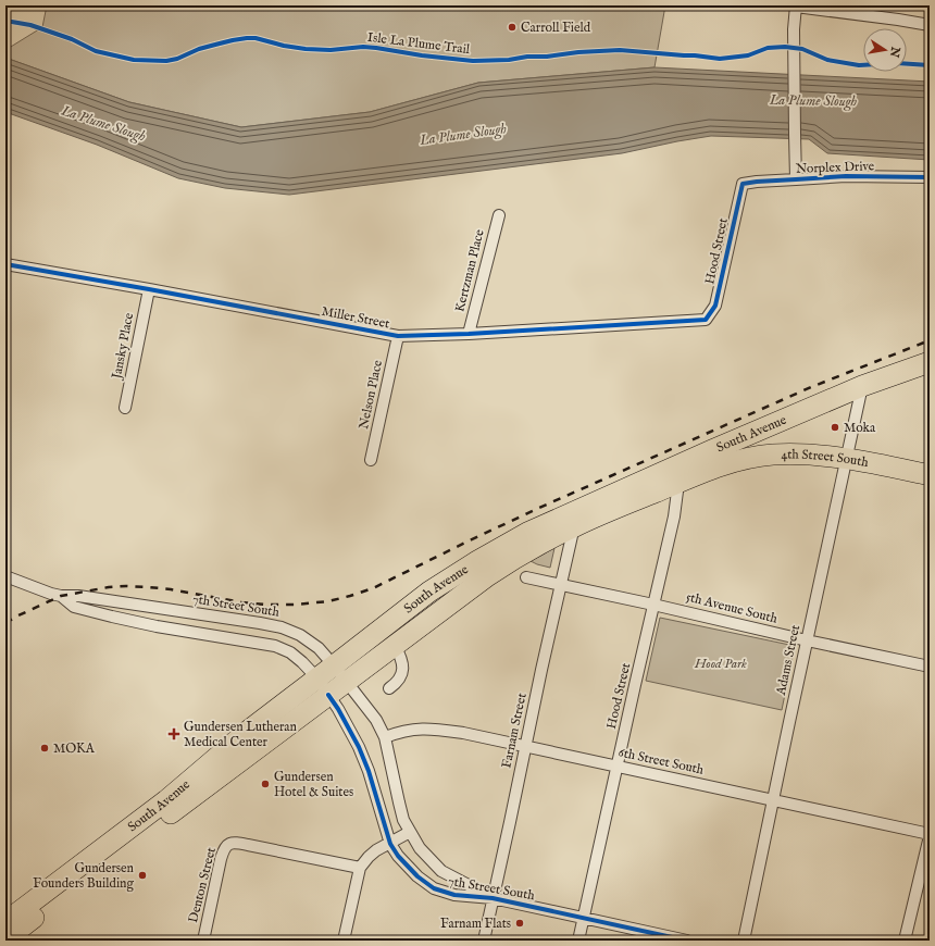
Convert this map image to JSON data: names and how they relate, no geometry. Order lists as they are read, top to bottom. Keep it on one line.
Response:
{"streets":{"highway":["South Avenue","4th Street South"],"street":["Norplex Drive","Hood Street","Kertzman Place","Miller Street","Jansky Place","Nelson Place","7th Street South","5th Avenue South","Adams Street","Farnam Street","6th Street South","Denton Street"],"cycle path":["Isle La Plume Trail"]},"crossings":[["Norplex Drive","Hood Street"],["Hood Street","Miller Street"],["Hood Street","South Avenue"],["Hood Street","7th Street South"],["Hood Street","5th Avenue South"],["Hood Street","6th Street South"],["Kertzman Place","Miller Street"],["Miller Street","Jansky Place"],["Miller Street","Nelson Place"],["South Avenue","4th Street South"],["South Avenue","7th Street South"],["South Avenue","Adams Street"],["South Avenue","Farnam Street"],["4th Street South","Adams Street"],["7th Street South","Farnam Street"],["7th Street South","6th Street South"],["5th Avenue South","Adams Street"],["5th Avenue South","Farnam Street"],["Adams Street","6th Street South"],["Farnam Street","6th Street South"]],"water":["La Plume Slough"],"parks":["Hood Park"],"places":{"other":["Carroll Field","Moka","MOKA","Gundersen Hotel & Suites","Gundersen Founders Building","Farnam Flats"],"health":["Gundersen Lutheran Medical Center"]},"north":"right"}
